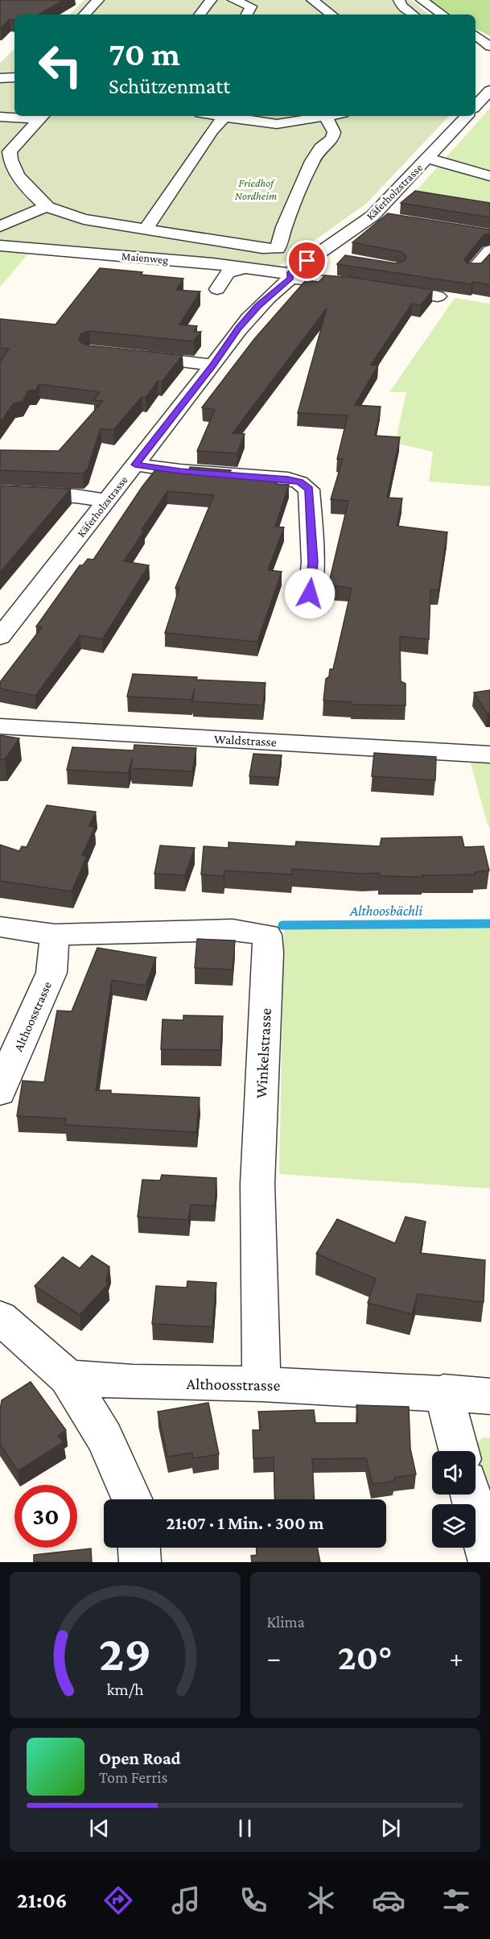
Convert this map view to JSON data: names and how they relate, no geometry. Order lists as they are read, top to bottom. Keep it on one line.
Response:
{"streets":{"street":["Käferholzstrasse","Maienweg","Waldstrasse","Althoosstrasse","Winkelstrasse"]},"crossings":[["Käferholzstrasse","Maienweg"],["Althoosstrasse","Winkelstrasse"]],"water":["Althoosbächli"],"parks":["Friedhof Nordheim"],"page":{"turn":["70 m","Schützenmatt"],"limit":"30","trip":"21:07 · 1 Min. · 300 m","tile":"Klima","heat":["−","20°","+"],"song":["Open Road","Tom Ferris"],"tabs":"21:06","gauge":["29","km/h"]}}
